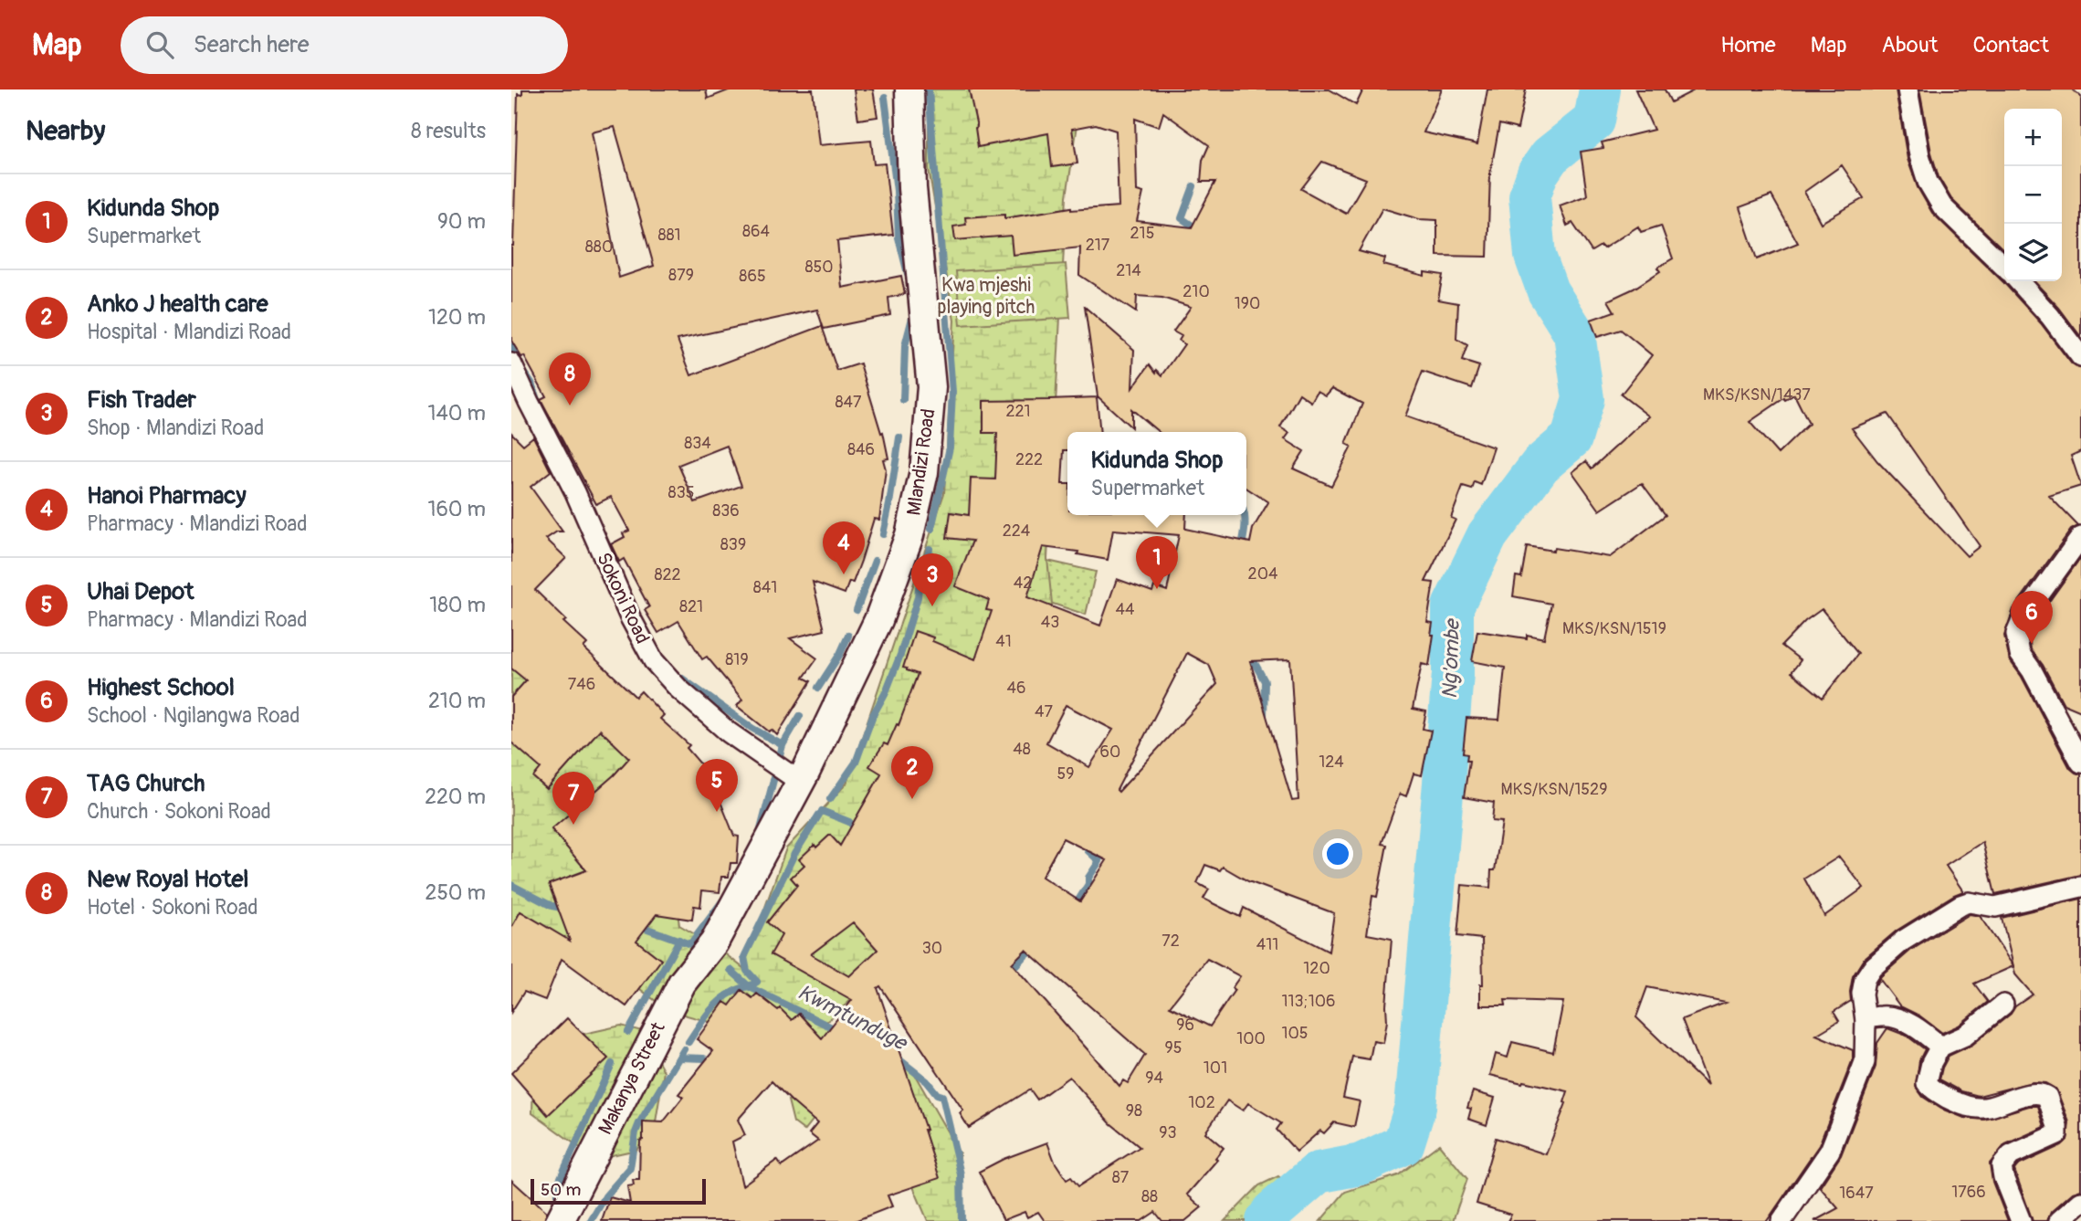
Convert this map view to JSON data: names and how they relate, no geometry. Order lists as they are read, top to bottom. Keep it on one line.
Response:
{"streets":{"street":["Mlandizi Road","Sokoni Road","Makanya Street"]},"crossings":[["Mlandizi Road","Sokoni Road"],["Mlandizi Road","Makanya Street"]],"water":["Ng'ombe","Kwmtunduge"],"parks":["Kwa mjeshi playing pitch"],"house_numbers":["864","215","881","217","880","850","214","879","865","210","190","MKS/KSN/1437","847","221","834","846","222","835","836","224","839","204","822","42","841","821","44","43","MKS/KSN/1519","41","819","746","46","47","48","60","124","59","MKS/KSN/1529","72","411","30","120","113;106","96","105","100","95","101","94","102","98","93","87","1766","1647","88"],"scale_bar":"50 m","page":{"header":"Map","search":"Search here","nav":["Home","Map","About","Contact"],"heading":["Nearby","8 results"],"map_buttons":["+","−"],"list":[{"mark":"1","name":"Kidunda Shop","note":"Supermarket","value":"90 m"},{"mark":"2","name":"Anko J health care","note":"Hospital · Mlandizi Road","value":"120 m"},{"mark":"3","name":"Fish Trader","note":"Shop · Mlandizi Road","value":"140 m"},{"mark":"4","name":"Hanoi Pharmacy","note":"Pharmacy · Mlandizi Road","value":"160 m"},{"mark":"5","name":"Uhai Depot","note":"Pharmacy · Mlandizi Road","value":"180 m"},{"mark":"6","name":"Highest School","note":"School · Ngilangwa Road","value":"210 m"},{"mark":"7","name":"TAG Church","note":"Church · Sokoni Road","value":"220 m"},{"mark":"8","name":"New Royal Hotel","note":"Hotel · Sokoni Road","value":"250 m"}],"pins":["8","4","1","3","6","2","5","7"],"popup":["Kidunda Shop","Supermarket"],"scale":"50 m"}}
